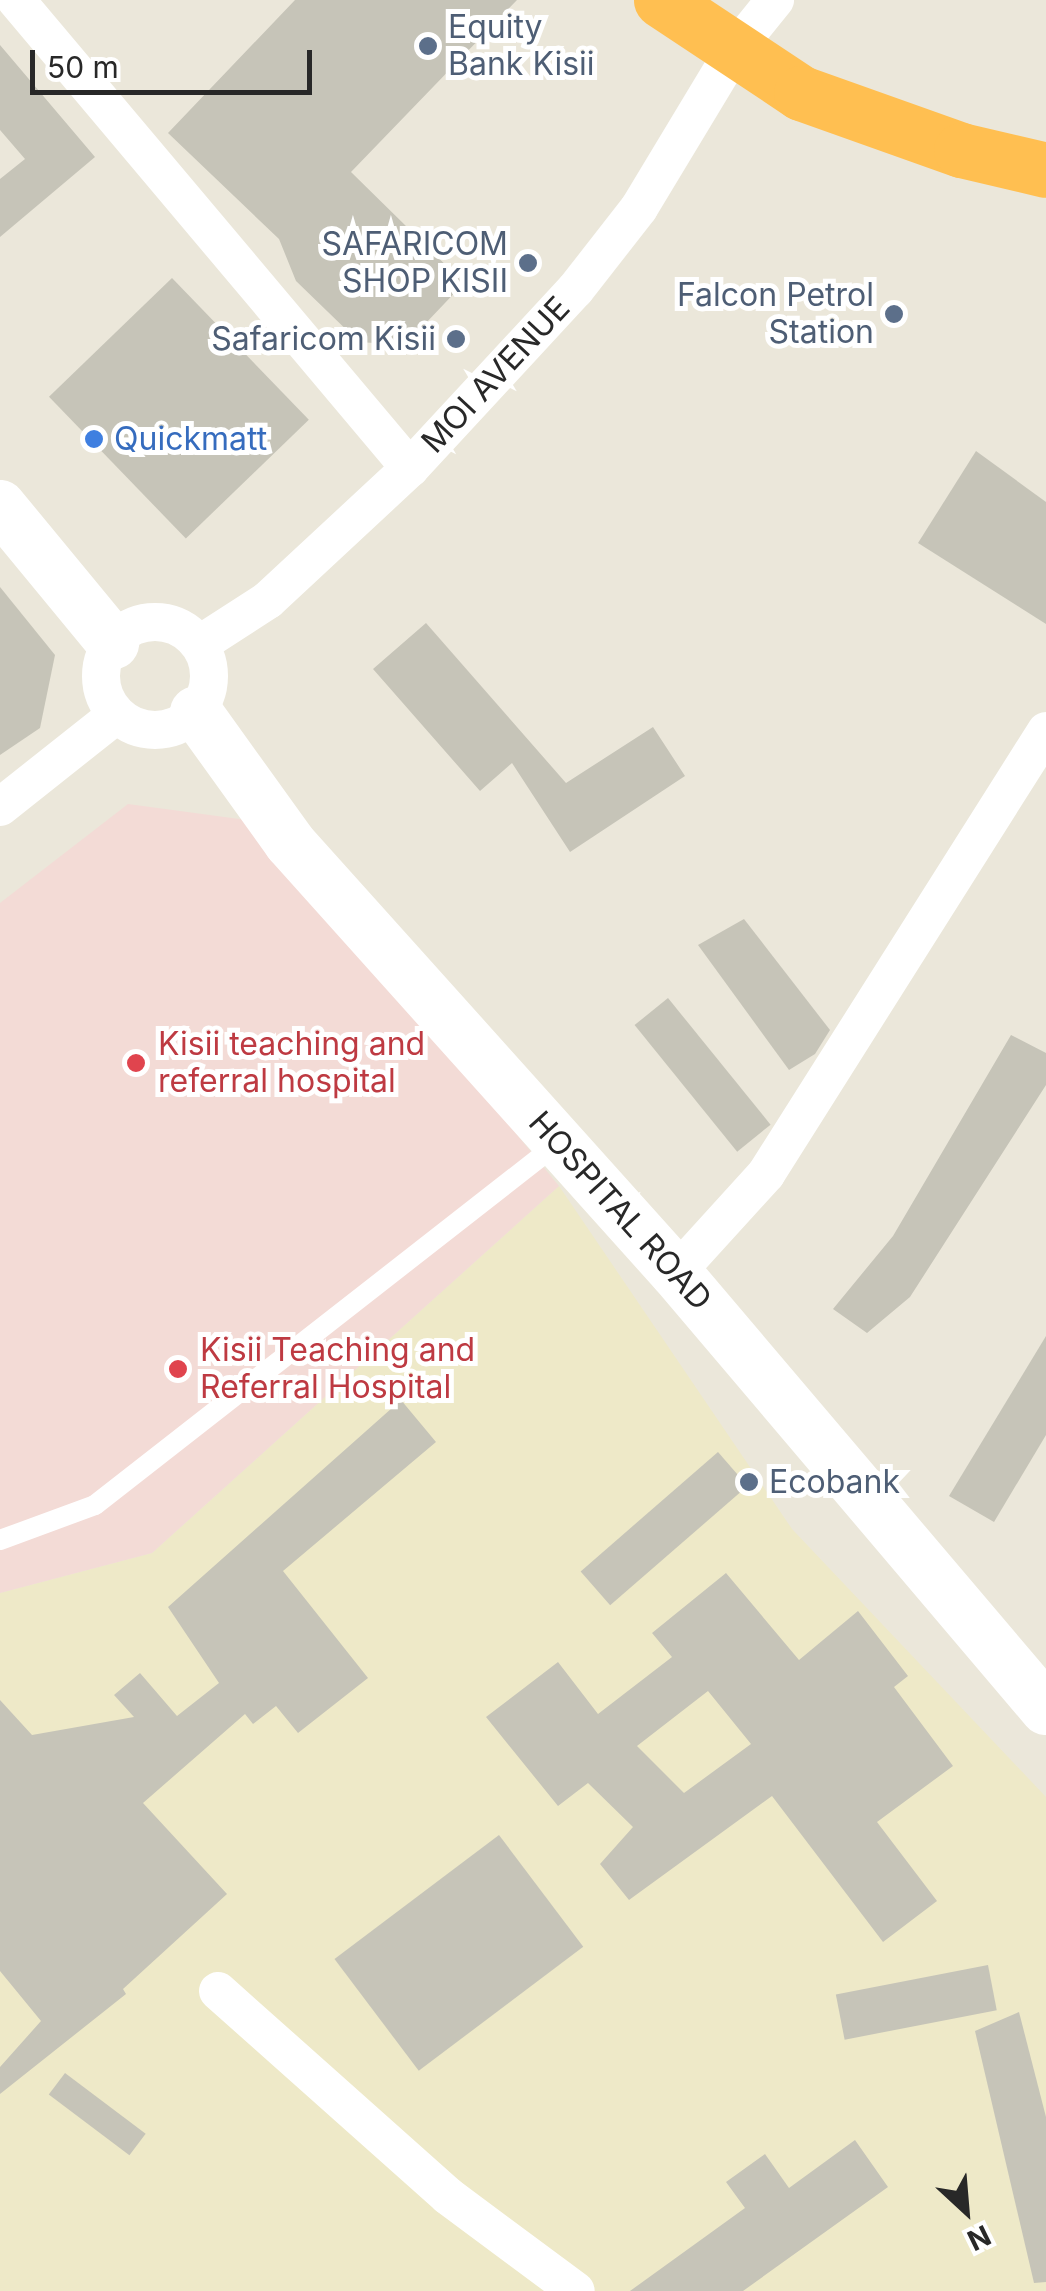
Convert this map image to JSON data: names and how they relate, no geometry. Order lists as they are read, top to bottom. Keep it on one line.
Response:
{"streets":{"street":["MOI AVENUE","HOSPITAL ROAD"]},"crossings":[["MOI AVENUE","HOSPITAL ROAD"]],"places":["Equity Bank Kisii","SAFARICOM SHOP KISII","Falcon Petrol Station","Safaricom Kisii","Quickmatt","Kisii teaching and referral hospital","Kisii Teaching and Referral Hospital","Ecobank"],"scale_bar":"50 m","north":"bottom right"}
